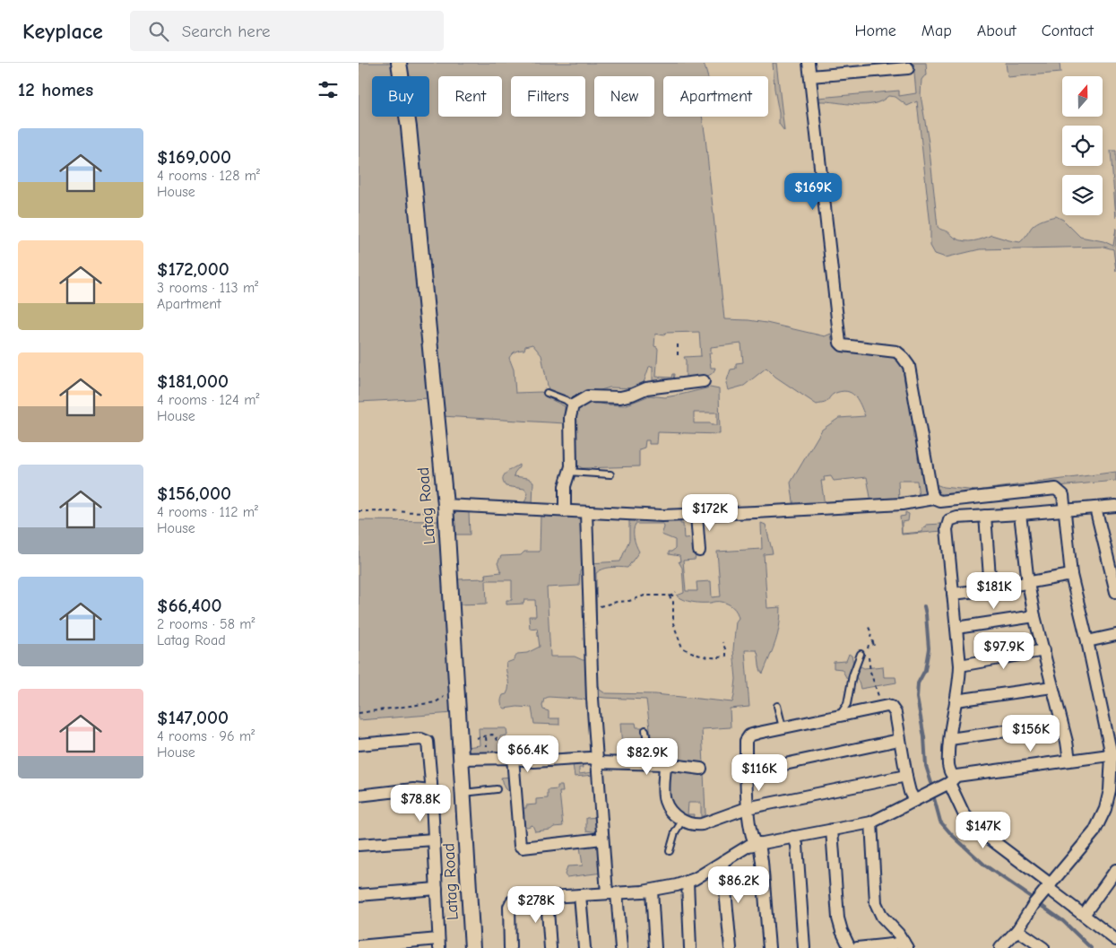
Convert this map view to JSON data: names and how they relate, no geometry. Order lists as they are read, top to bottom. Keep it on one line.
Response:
{"streets":{"street":["Latag Road"]},"north":"top","page":{"header":"Keyplace","search":"Search here","nav":["Home","Map","About","Contact"],"heading":"12 homes","chip":["Buy","Rent","Filters","New","Apartment"],"list":[{"name":"$169,000","note":"4 rooms · 128 m² · House"},{"name":"$172,000","note":"3 rooms · 113 m² · Apartment"},{"name":"$181,000","note":"4 rooms · 124 m² · House"},{"name":"$156,000","note":"4 rooms · 112 m² · House"},{"name":"$66,400","note":"2 rooms · 58 m² · Latag Road"},{"name":"$147,000","note":"4 rooms · 96 m² · House"}],"price":["$169K","$172K","$181K","$97.9K","$156K","$66.4K","$82.9K","$116K","$78.8K","$147K","$86.2K","$278K"]}}
